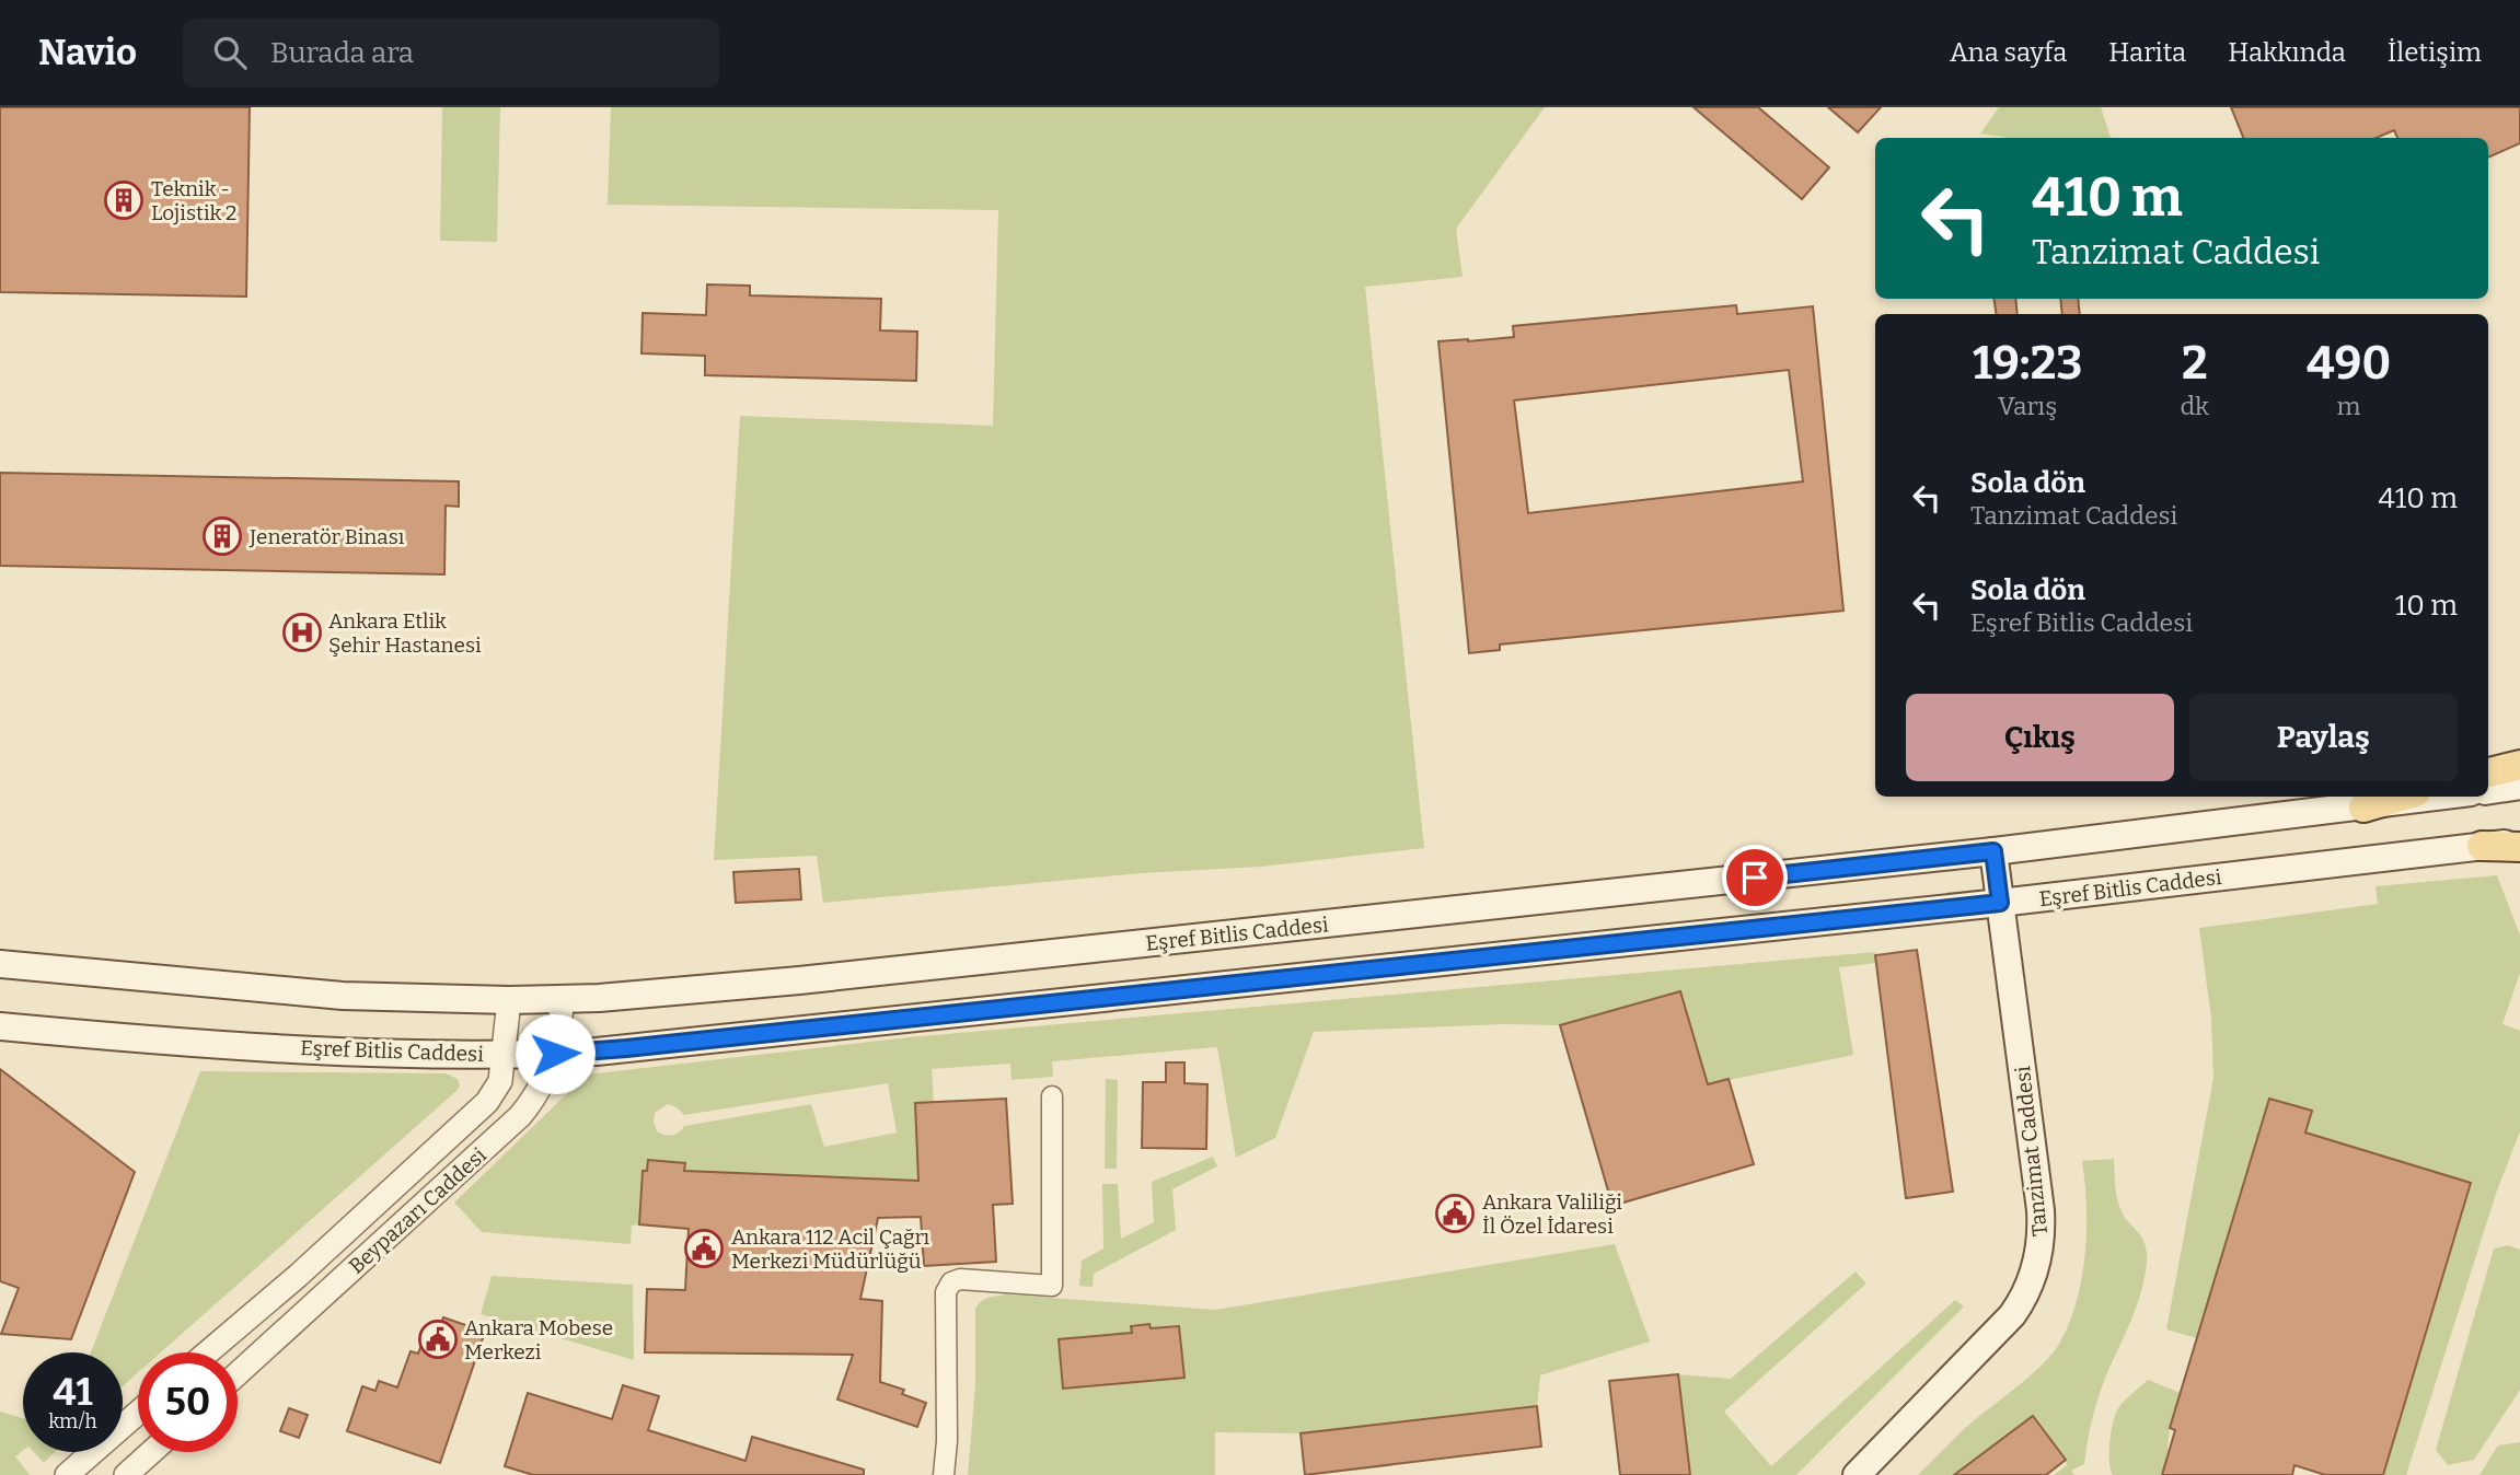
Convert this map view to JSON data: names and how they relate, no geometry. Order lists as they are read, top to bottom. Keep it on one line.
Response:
{"streets":{"main road":["Eşref Bitlis Caddesi","Tanzimat Caddesi"],"street":["Beypazarı Caddesi"]},"crossings":[["Eşref Bitlis Caddesi","Tanzimat Caddesi"],["Eşref Bitlis Caddesi","Beypazarı Caddesi"]],"places":{"building":["Teknik - Lojistik 2","Jeneratör Binası"],"hospital":["Ankara Etlik Şehir Hastanesi"],"public building":["Ankara Valiliği İl Özel İdaresi","Ankara 112 Acil Çağrı Merkezi Müdürlüğü","Ankara Mobese Merkezi"]},"page":{"header":"Navio","search":"Burada ara","nav":["Ana sayfa","Harita","Hakkında","İletişim"],"turn":["410 m","Tanzimat Caddesi"],"eta":["19:23","Varış","2","dk","490","m"],"list":[{"name":"Sola dön","note":"Tanzimat Caddesi","value":"410 m"},{"name":"Sola dön","note":"Eşref Bitlis Caddesi","value":"10 m"}],"buttons":["Çıkış","Paylaş"],"speed":"41 km/h","limit":"50"}}
